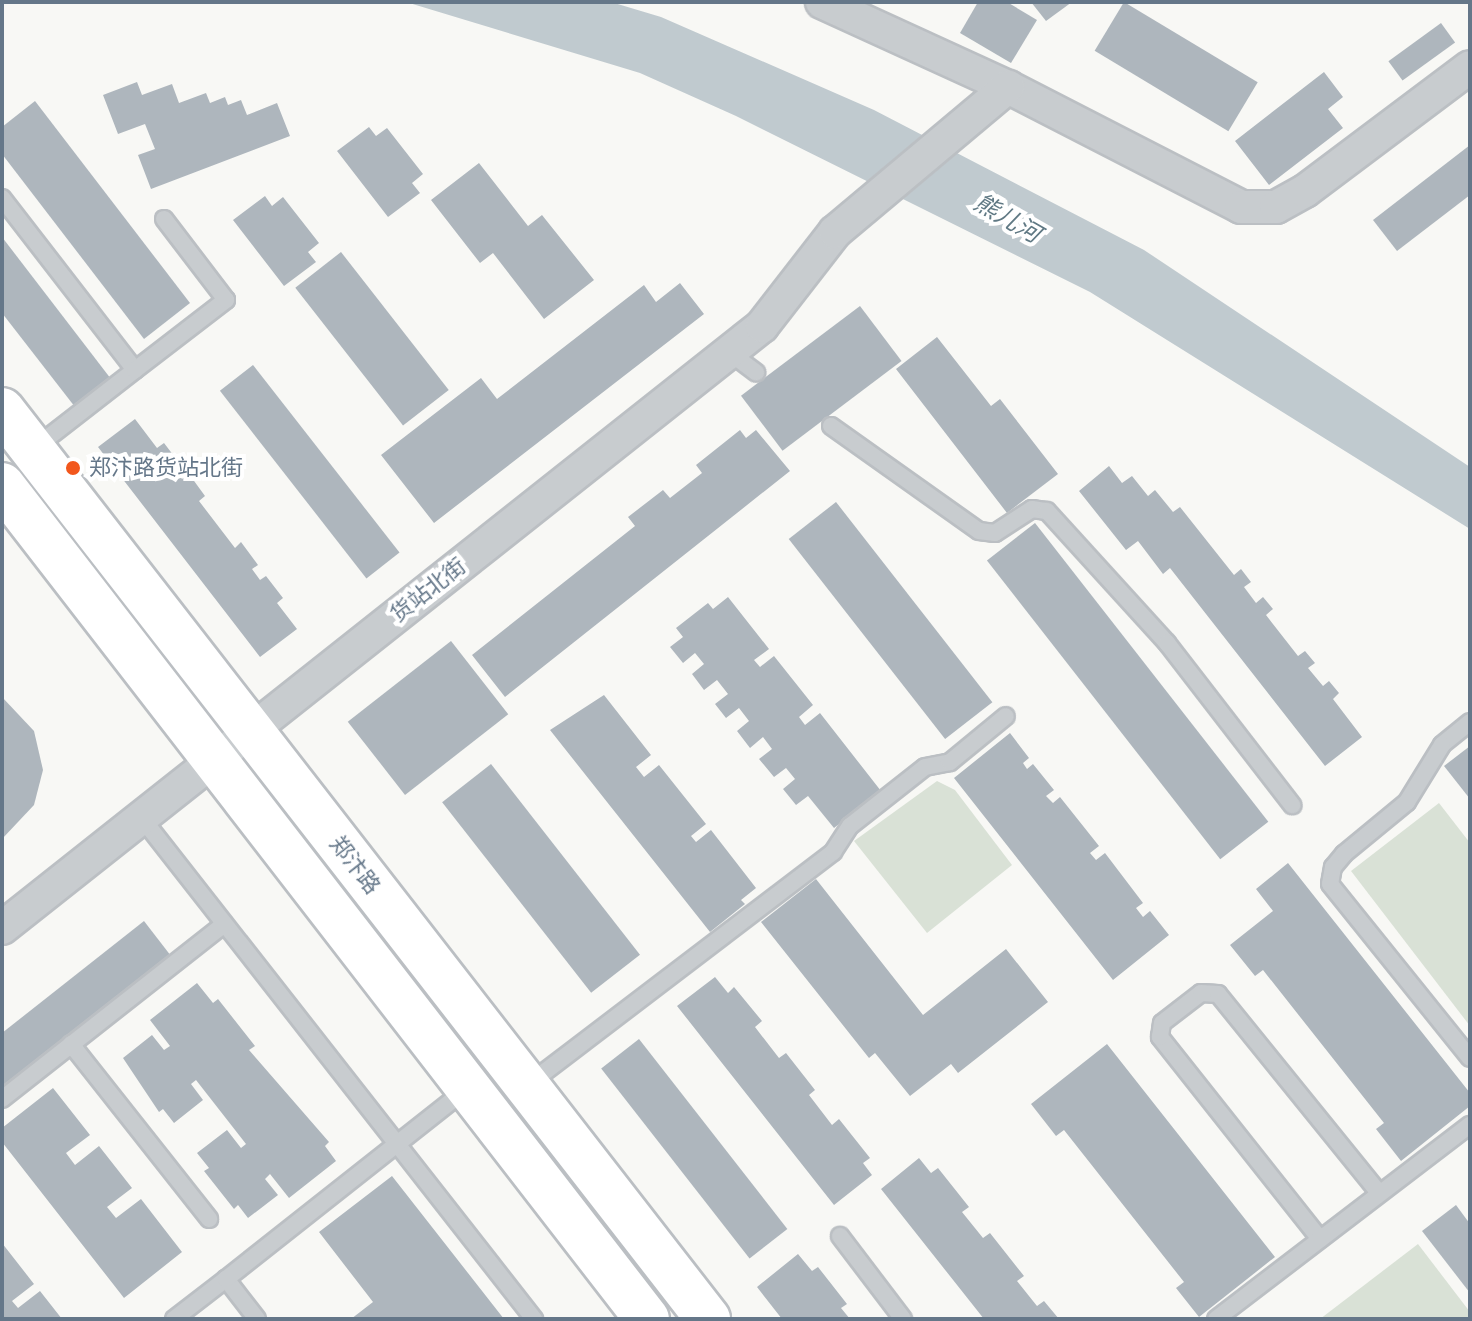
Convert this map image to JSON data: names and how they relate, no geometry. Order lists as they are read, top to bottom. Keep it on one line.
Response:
{"streets":{"main road":["郑汴路"],"street":["货站北街"]},"crossings":[["货站北街","郑汴路"]],"water":["熊儿河"],"places":["郑汴路货站北街"]}
